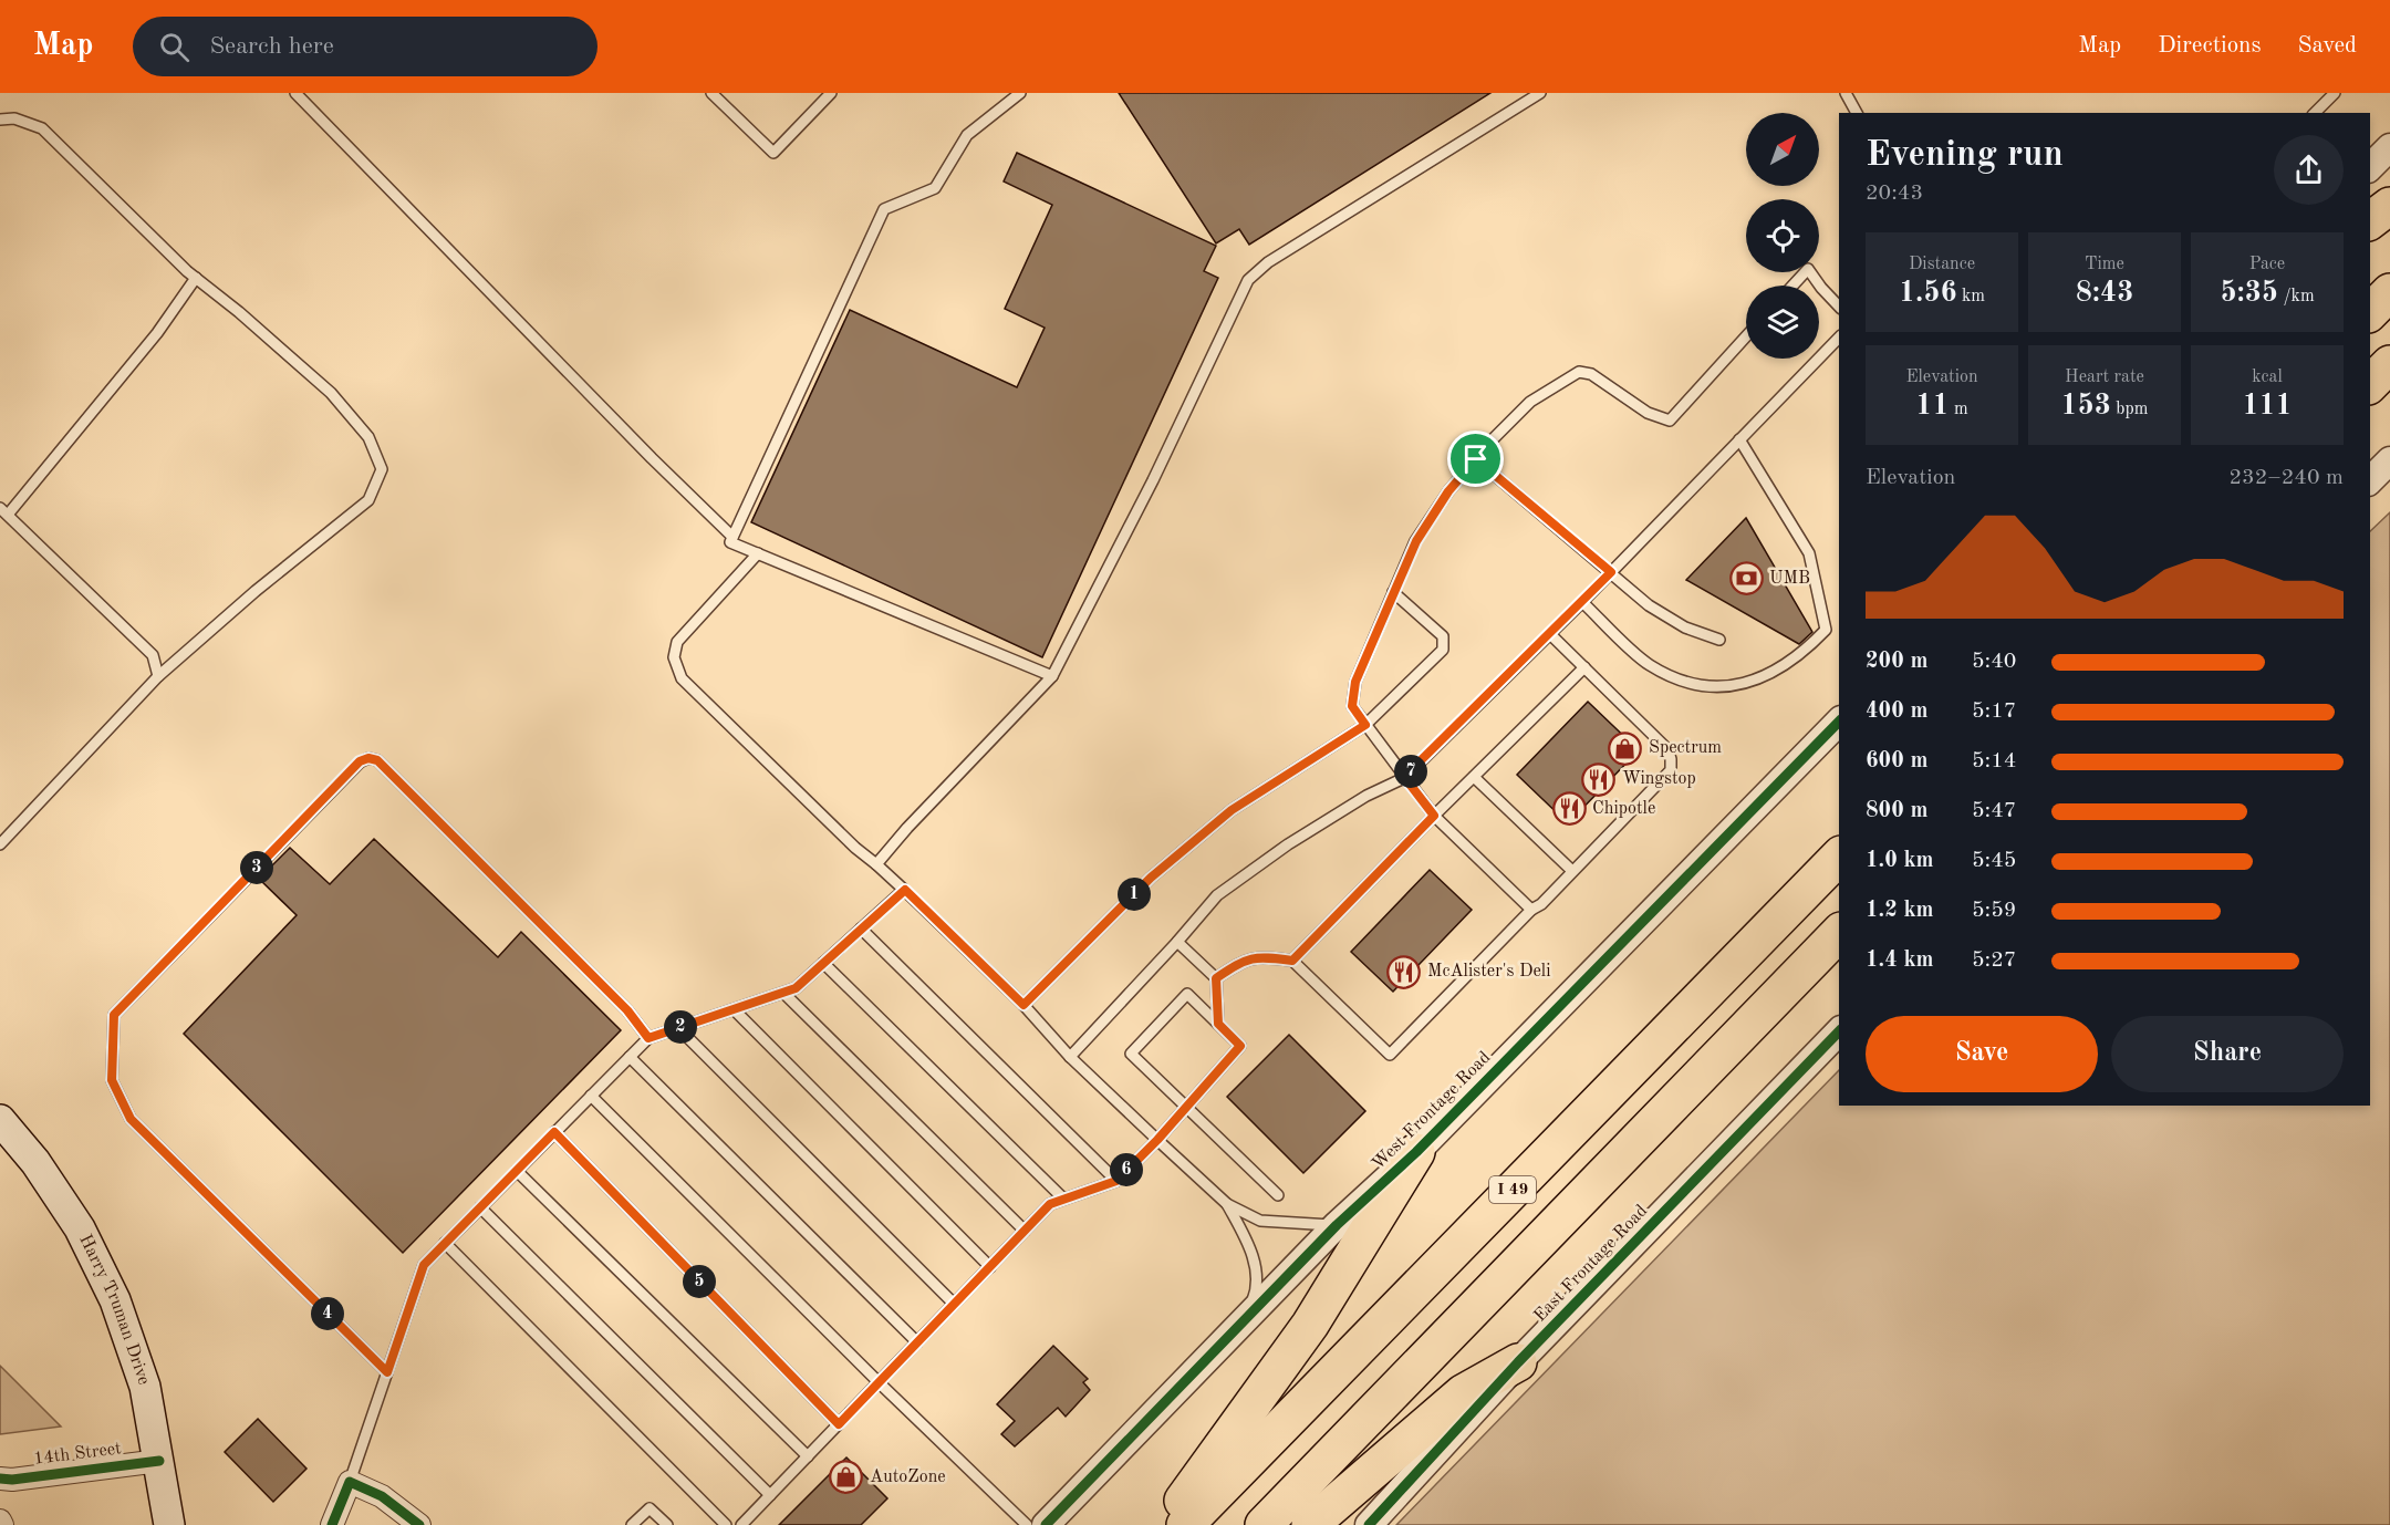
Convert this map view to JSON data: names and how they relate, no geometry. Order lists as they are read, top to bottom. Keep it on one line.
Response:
{"streets":{"highway":["I 49"],"main road":["Harry Truman Drive"],"street":["West Frontage Road","East Frontage Road","14th Street"]},"crossings":[["Harry Truman Drive","14th Street"]],"places":{"bank":["UMB"],"shop":["Spectrum","AutoZone"],"restaurant":["Wingstop","Chipotle","McAlister's Deli"]},"north":"top right","page":{"header":"Map","search":"Search here","nav":["Map","Directions","Saved"],"heading":["Evening run","20:43"],"stats":[["Distance","1.56 km"],["Time","8:43"],["Pace","5:35 /km"],["Elevation","11 m"],["Heart rate","153 bpm"],["kcal","111"]],"chart":["Elevation","232–240 m"],"list":[{"name":"200 m","note":"5:40"},{"name":"400 m","note":"5:17"},{"name":"600 m","note":"5:14"},{"name":"800 m","note":"5:47"},{"name":"1.0 km","note":"5:45"},{"name":"1.2 km","note":"5:59"},{"name":"1.4 km","note":"5:27"}],"pins":["7","3","1","2","6","5","4"],"buttons":["Save","Share"]}}
